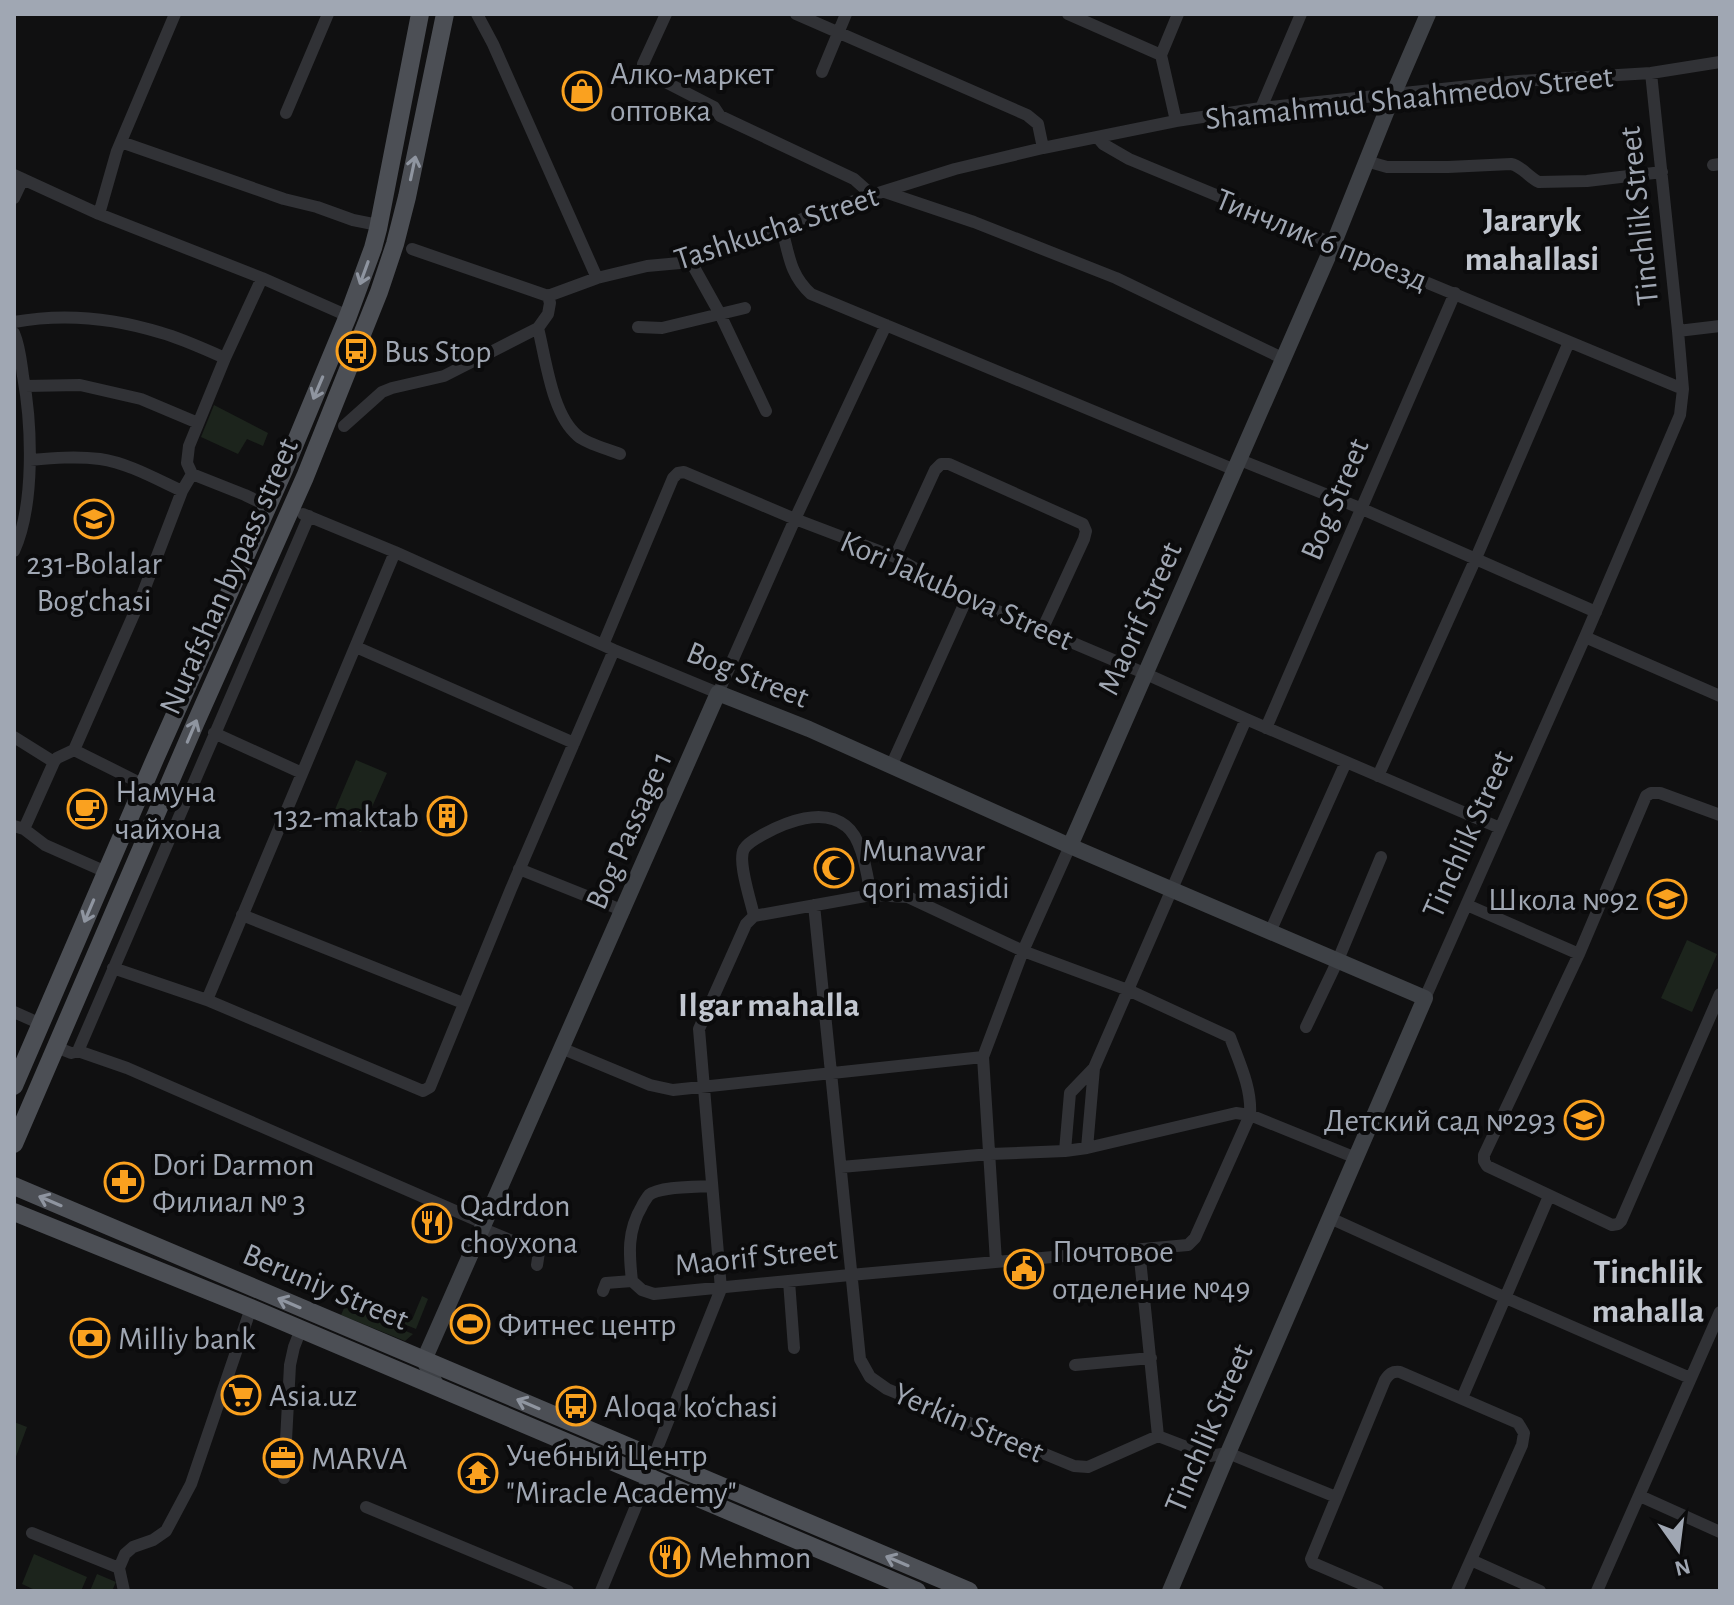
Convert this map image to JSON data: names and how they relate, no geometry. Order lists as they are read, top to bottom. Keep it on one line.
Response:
{"streets":{"main road":["Nurafshan bypass street","Beruniy Street"],"street":["Shamahmud Shaahmedov Street","Tinchlik Street","Tashkucha Street","Тинчлик 6 проезд","Bog Street","Kori Jakubova Street","Maorif Street","Bog Passage 1","Yerkin Street"]},"crossings":[["Shamahmud Shaahmedov Street","Tinchlik Street"],["Shamahmud Shaahmedov Street","Tashkucha Street"],["Shamahmud Shaahmedov Street","Тинчлик 6 проезд"],["Shamahmud Shaahmedov Street","Maorif Street"],["Tinchlik Street","Тинчлик 6 проезд"],["Tinchlik Street","Bog Street"],["Tinchlik Street","Kori Jakubova Street"],["Tashkucha Street","Тинчлик 6 проезд"],["Тинчлик 6 проезд","Bog Street"],["Тинчлик 6 проезд","Maorif Street"],["Bog Street","Kori Jakubova Street"],["Bog Street","Maorif Street"],["Bog Street","Bog Passage 1"],["Kori Jakubova Street","Maorif Street"],["Kori Jakubova Street","Bog Passage 1"],["Maorif Street","Yerkin Street"],["Bog Passage 1","Beruniy Street"]],"districts":["Jararyk mahallasi","Ilgar mahalla","Tinchlik mahalla"],"places":{"shop":["Алко-маркет оптовка"],"bus stop":["Bus Stop","Aloqa ko‘chasi"],"school or university":["231-Bolalar Bog'chasi","Школа №92","Детский сад №293"],"cafe":["Намуна чайхона"],"building":["132-maktab"],"mosque":["Munavvar qori masjidi"],"pharmacy":["Dori Darmon Филиал № 3"],"restaurant":["Qadrdon choyxona","Mehmon"],"public building":["Почтовое отделение №49"],"sports":["Фитнес центр"],"bank":["Milliy bank"],"supermarket":["Asia.uz"],"office":["MARVA"],"temple":["Учебный Центр \"Miracle Academy\""]},"north":"bottom"}
